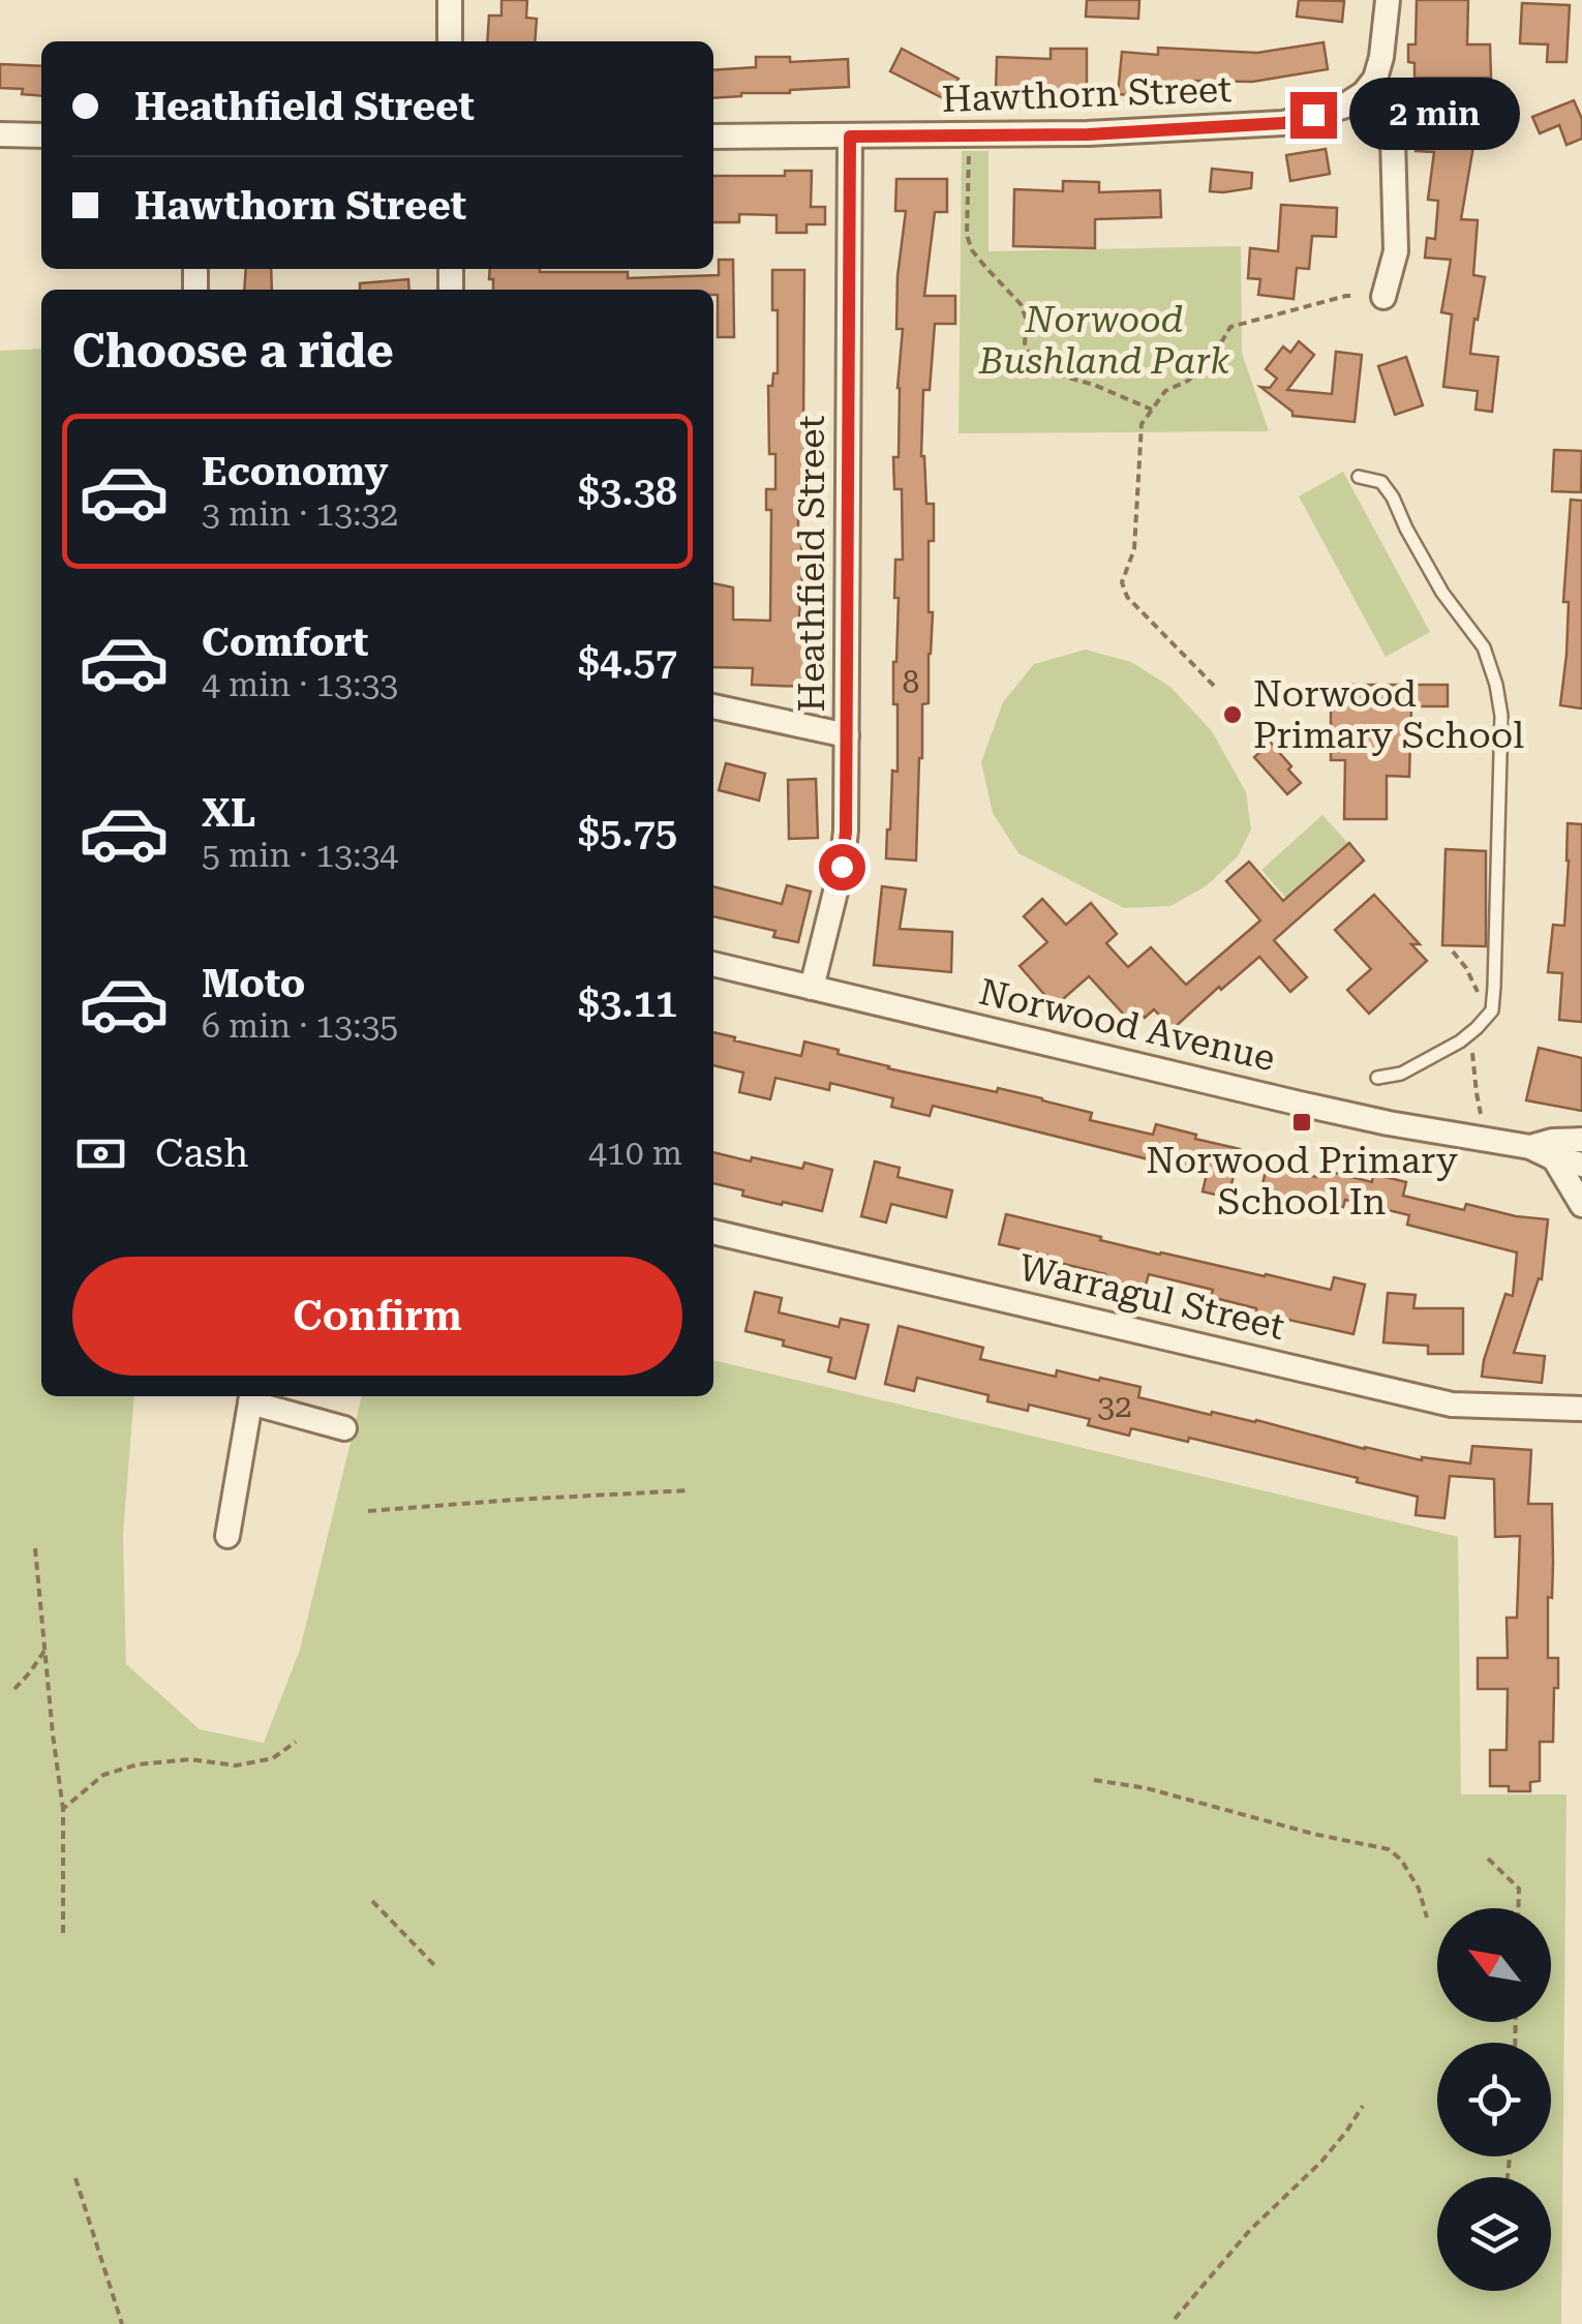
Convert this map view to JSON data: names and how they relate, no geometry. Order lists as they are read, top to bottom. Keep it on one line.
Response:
{"streets":{"street":["Hawthorn Street","Heathfield Street","Norwood Avenue","Warragul Street"]},"crossings":[["Hawthorn Street","Heathfield Street"],["Heathfield Street","Norwood Avenue"]],"parks":["Norwood Bushland Park"],"places":{"other":["Norwood Primary School"],"transit":["Norwood Primary School In"]},"house_numbers":["8","32"],"north":"top left","page":{"banner":["Heathfield Street","Hawthorn Street"],"bubble":"2 min","heading":"Choose a ride","list":[{"name":"Economy","note":"3 min · 13:32","value":"$3.38"},{"name":"Comfort","note":"4 min · 13:33","value":"$4.57"},{"name":"XL","note":"5 min · 13:34","value":"$5.75"},{"name":"Moto","note":"6 min · 13:35","value":"$3.11"}],"pay":["Cash","410 m"],"buttons":"Confirm"}}
